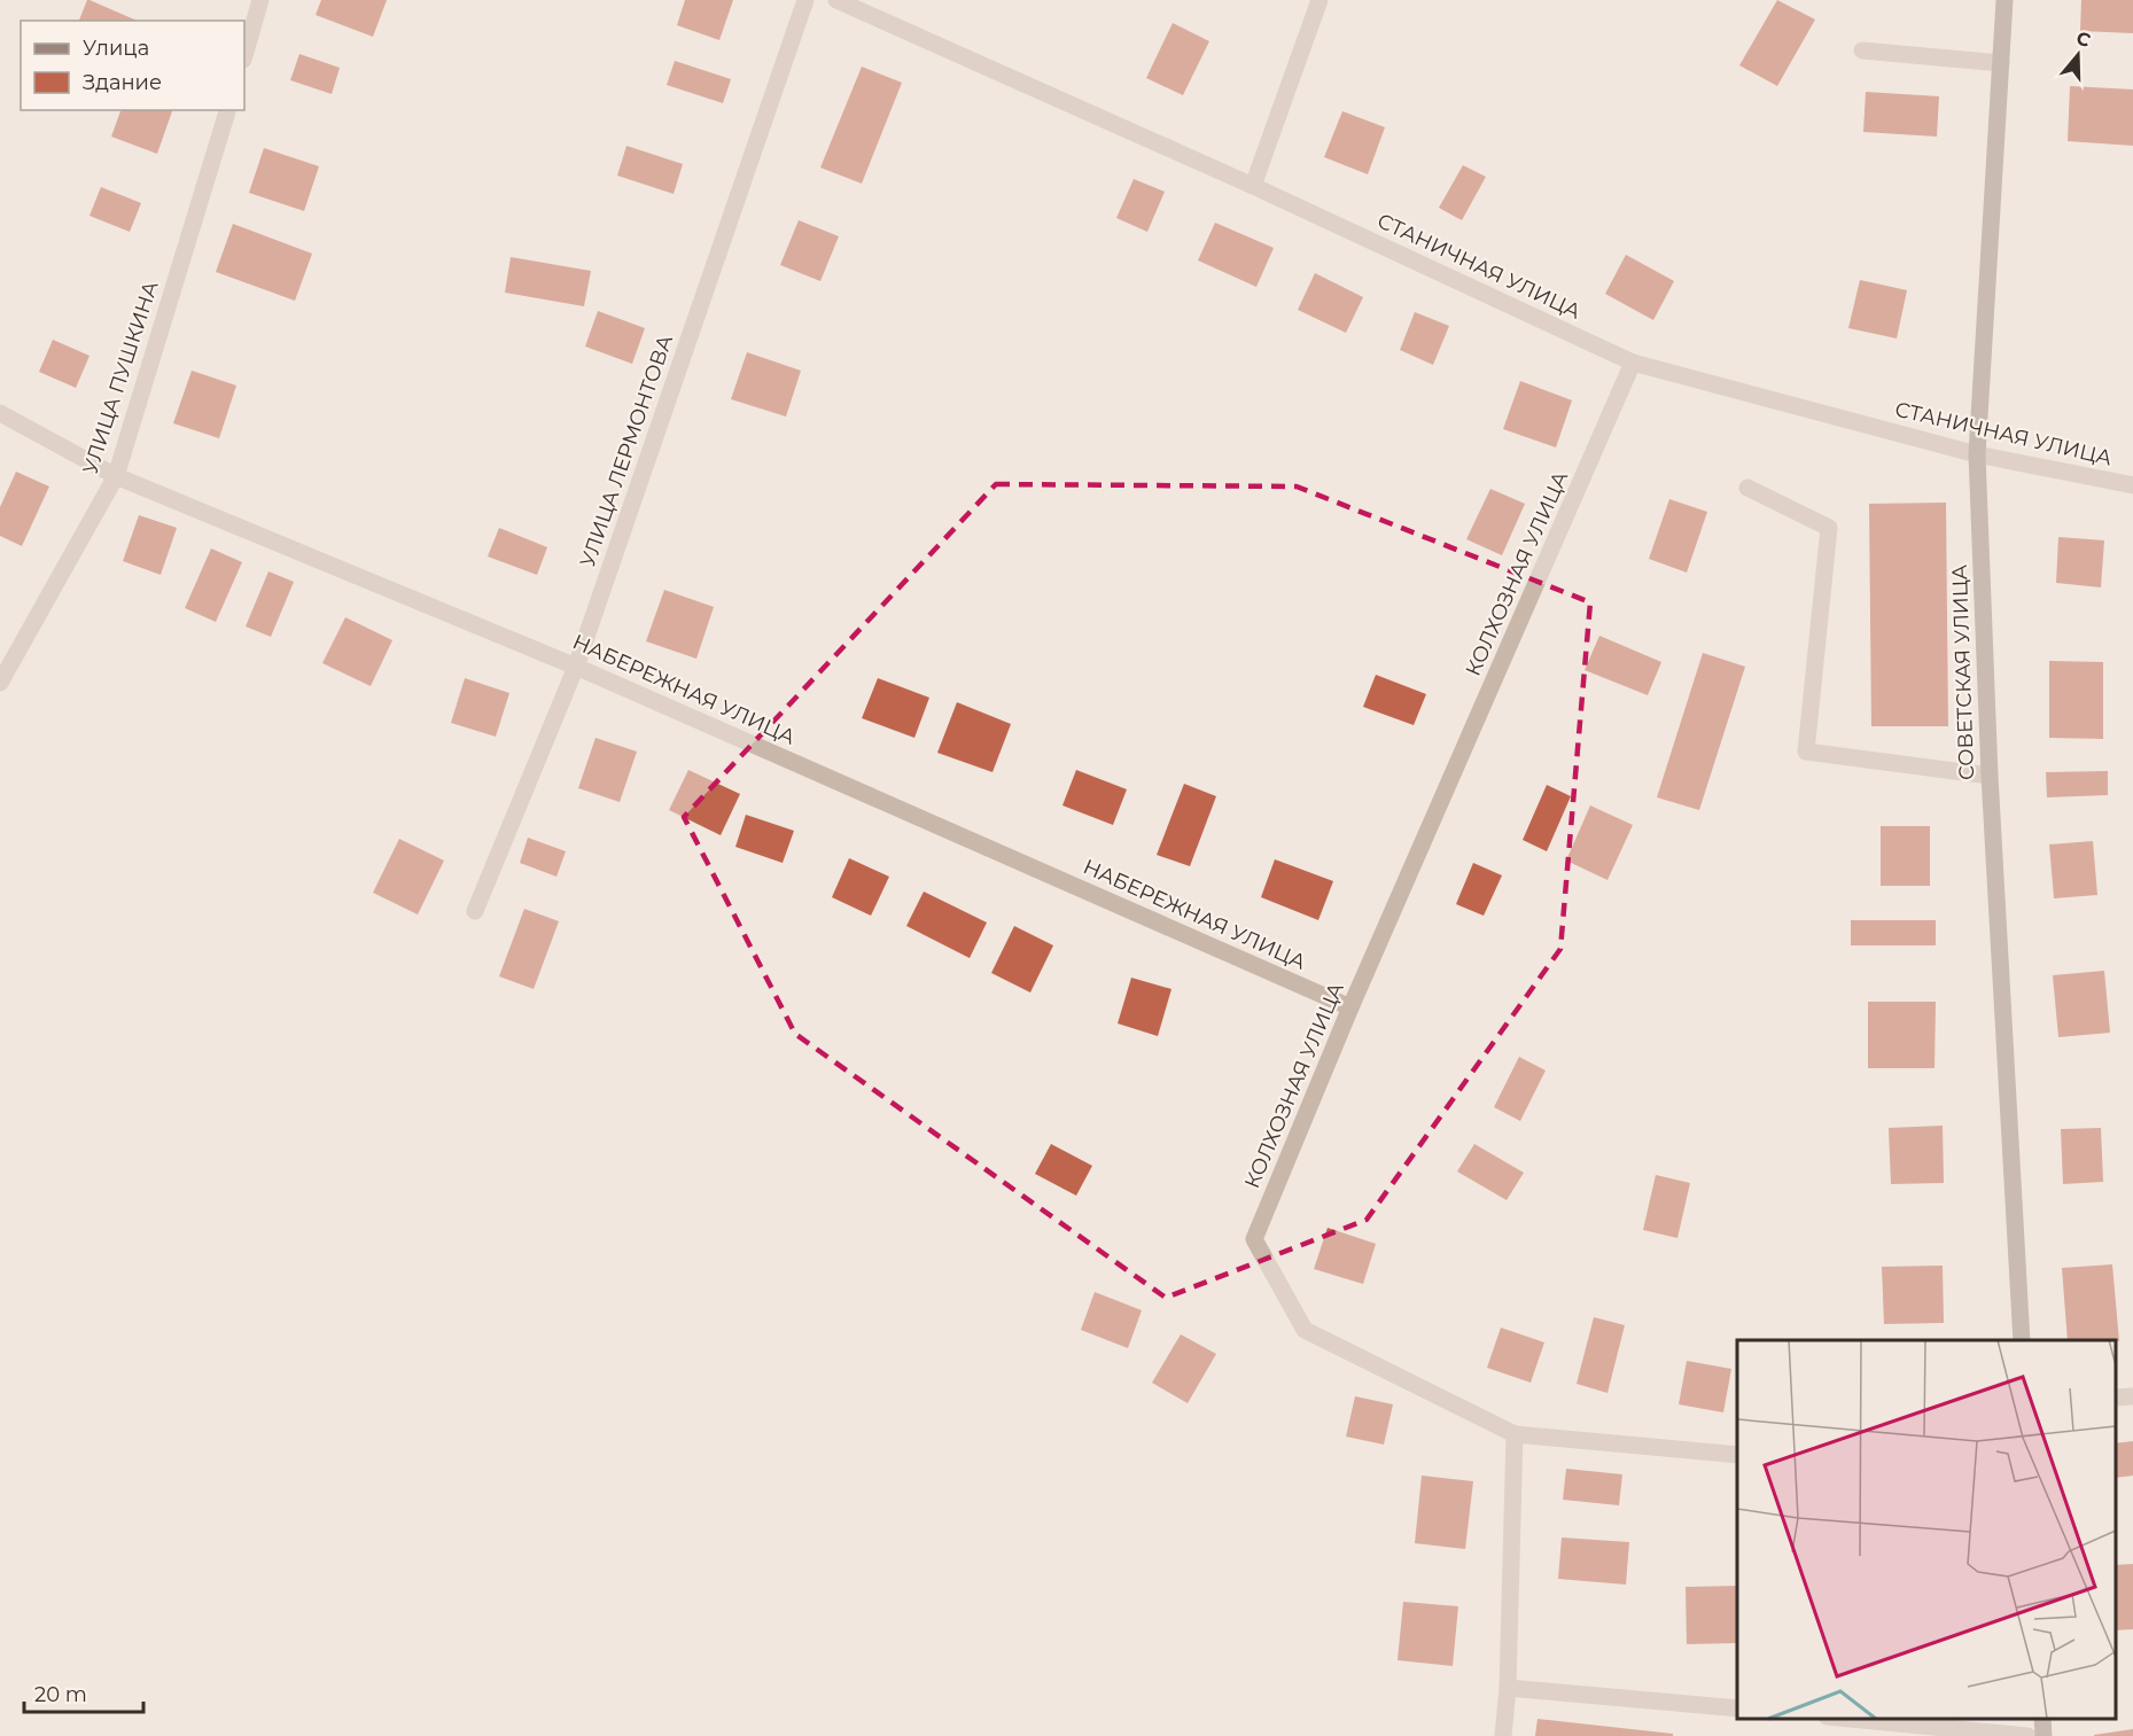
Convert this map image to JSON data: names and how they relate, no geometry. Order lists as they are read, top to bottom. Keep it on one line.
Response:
{"streets":{"street":["СТАНИЧНАЯ УЛИЦА","УЛИЦА ПУШКИНА","УЛИЦА ЛЕРМОНТОВА","КОЛХОЗНАЯ УЛИЦА","СОВЕТСКАЯ УЛИЦА","НАБЕРЕЖНАЯ УЛИЦА"]},"crossings":[["СТАНИЧНАЯ УЛИЦА","КОЛХОЗНАЯ УЛИЦА"],["СТАНИЧНАЯ УЛИЦА","СОВЕТСКАЯ УЛИЦА"],["УЛИЦА ПУШКИНА","НАБЕРЕЖНАЯ УЛИЦА"],["УЛИЦА ЛЕРМОНТОВА","НАБЕРЕЖНАЯ УЛИЦА"],["КОЛХОЗНАЯ УЛИЦА","НАБЕРЕЖНАЯ УЛИЦА"]],"legend":["Улица","Здание"],"scale_bar":"20 m","north":"top"}
